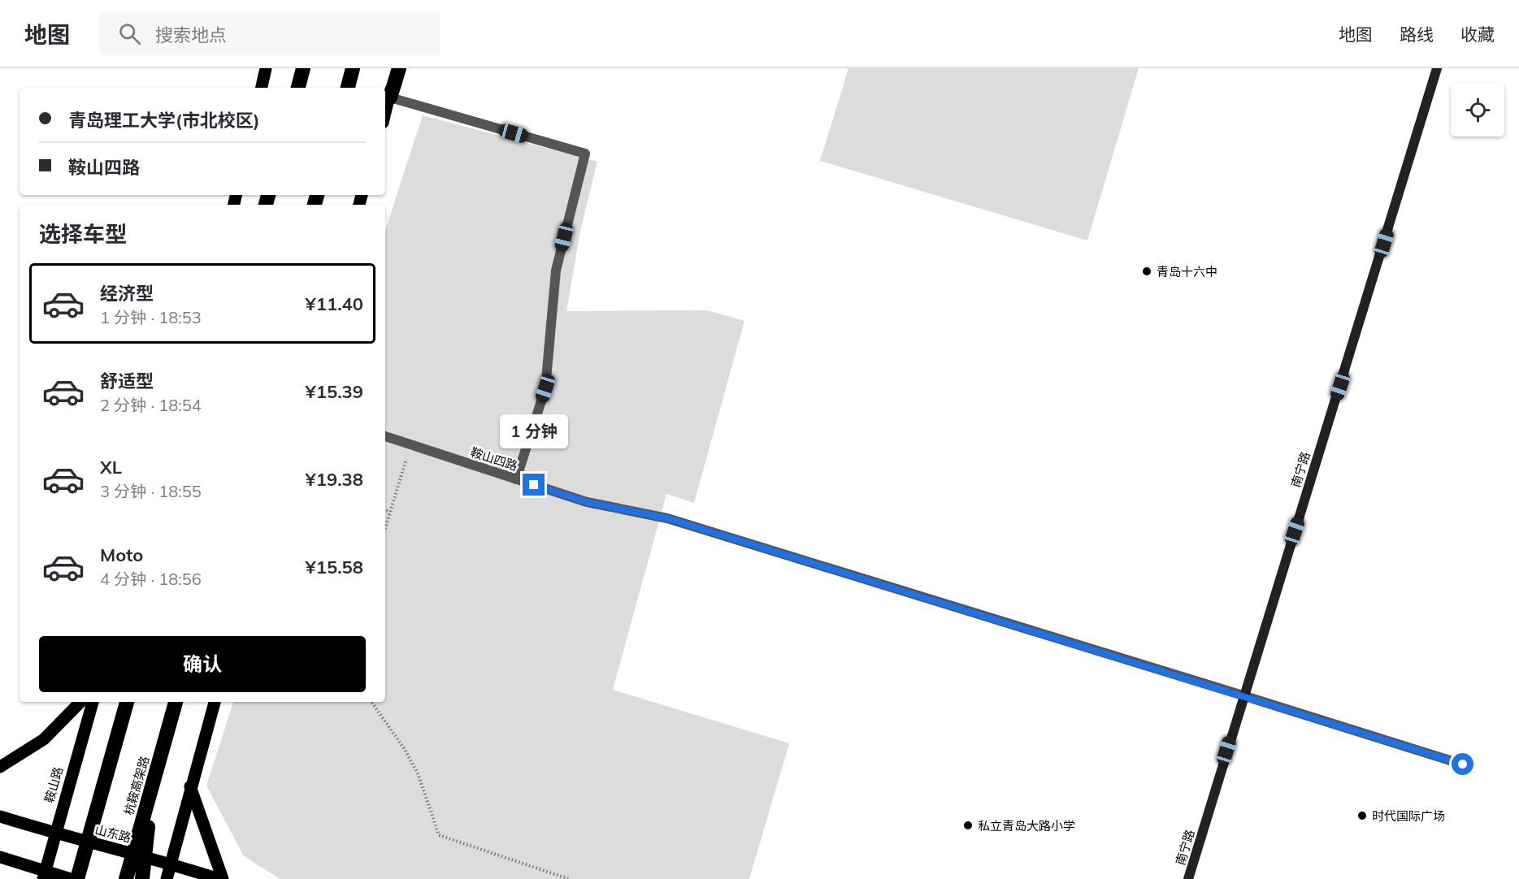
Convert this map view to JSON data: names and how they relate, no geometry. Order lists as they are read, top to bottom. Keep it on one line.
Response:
{"streets":{"highway":["杭鞍高架路"],"main road":["鞍山路","山东路"],"street":["鞍山四路","南宁路"]},"crossings":[["鞍山四路","南宁路"],["鞍山路","山东路"]],"places":["青岛十六中","时代国际广场","私立青岛大路小学"],"page":{"header":"地图","search":"搜索地点","nav":["地图","路线","收藏"],"banner":["青岛理工大学(市北校区)","鞍山四路"],"heading":"选择车型","list":[{"name":"经济型","note":"1 分钟 · 18:53","value":"¥11.40"},{"name":"舒适型","note":"2 分钟 · 18:54","value":"¥15.39"},{"name":"XL","note":"3 分钟 · 18:55","value":"¥19.38"},{"name":"Moto","note":"4 分钟 · 18:56","value":"¥15.58"}],"bubble":"1 分钟","buttons":"确认"}}
